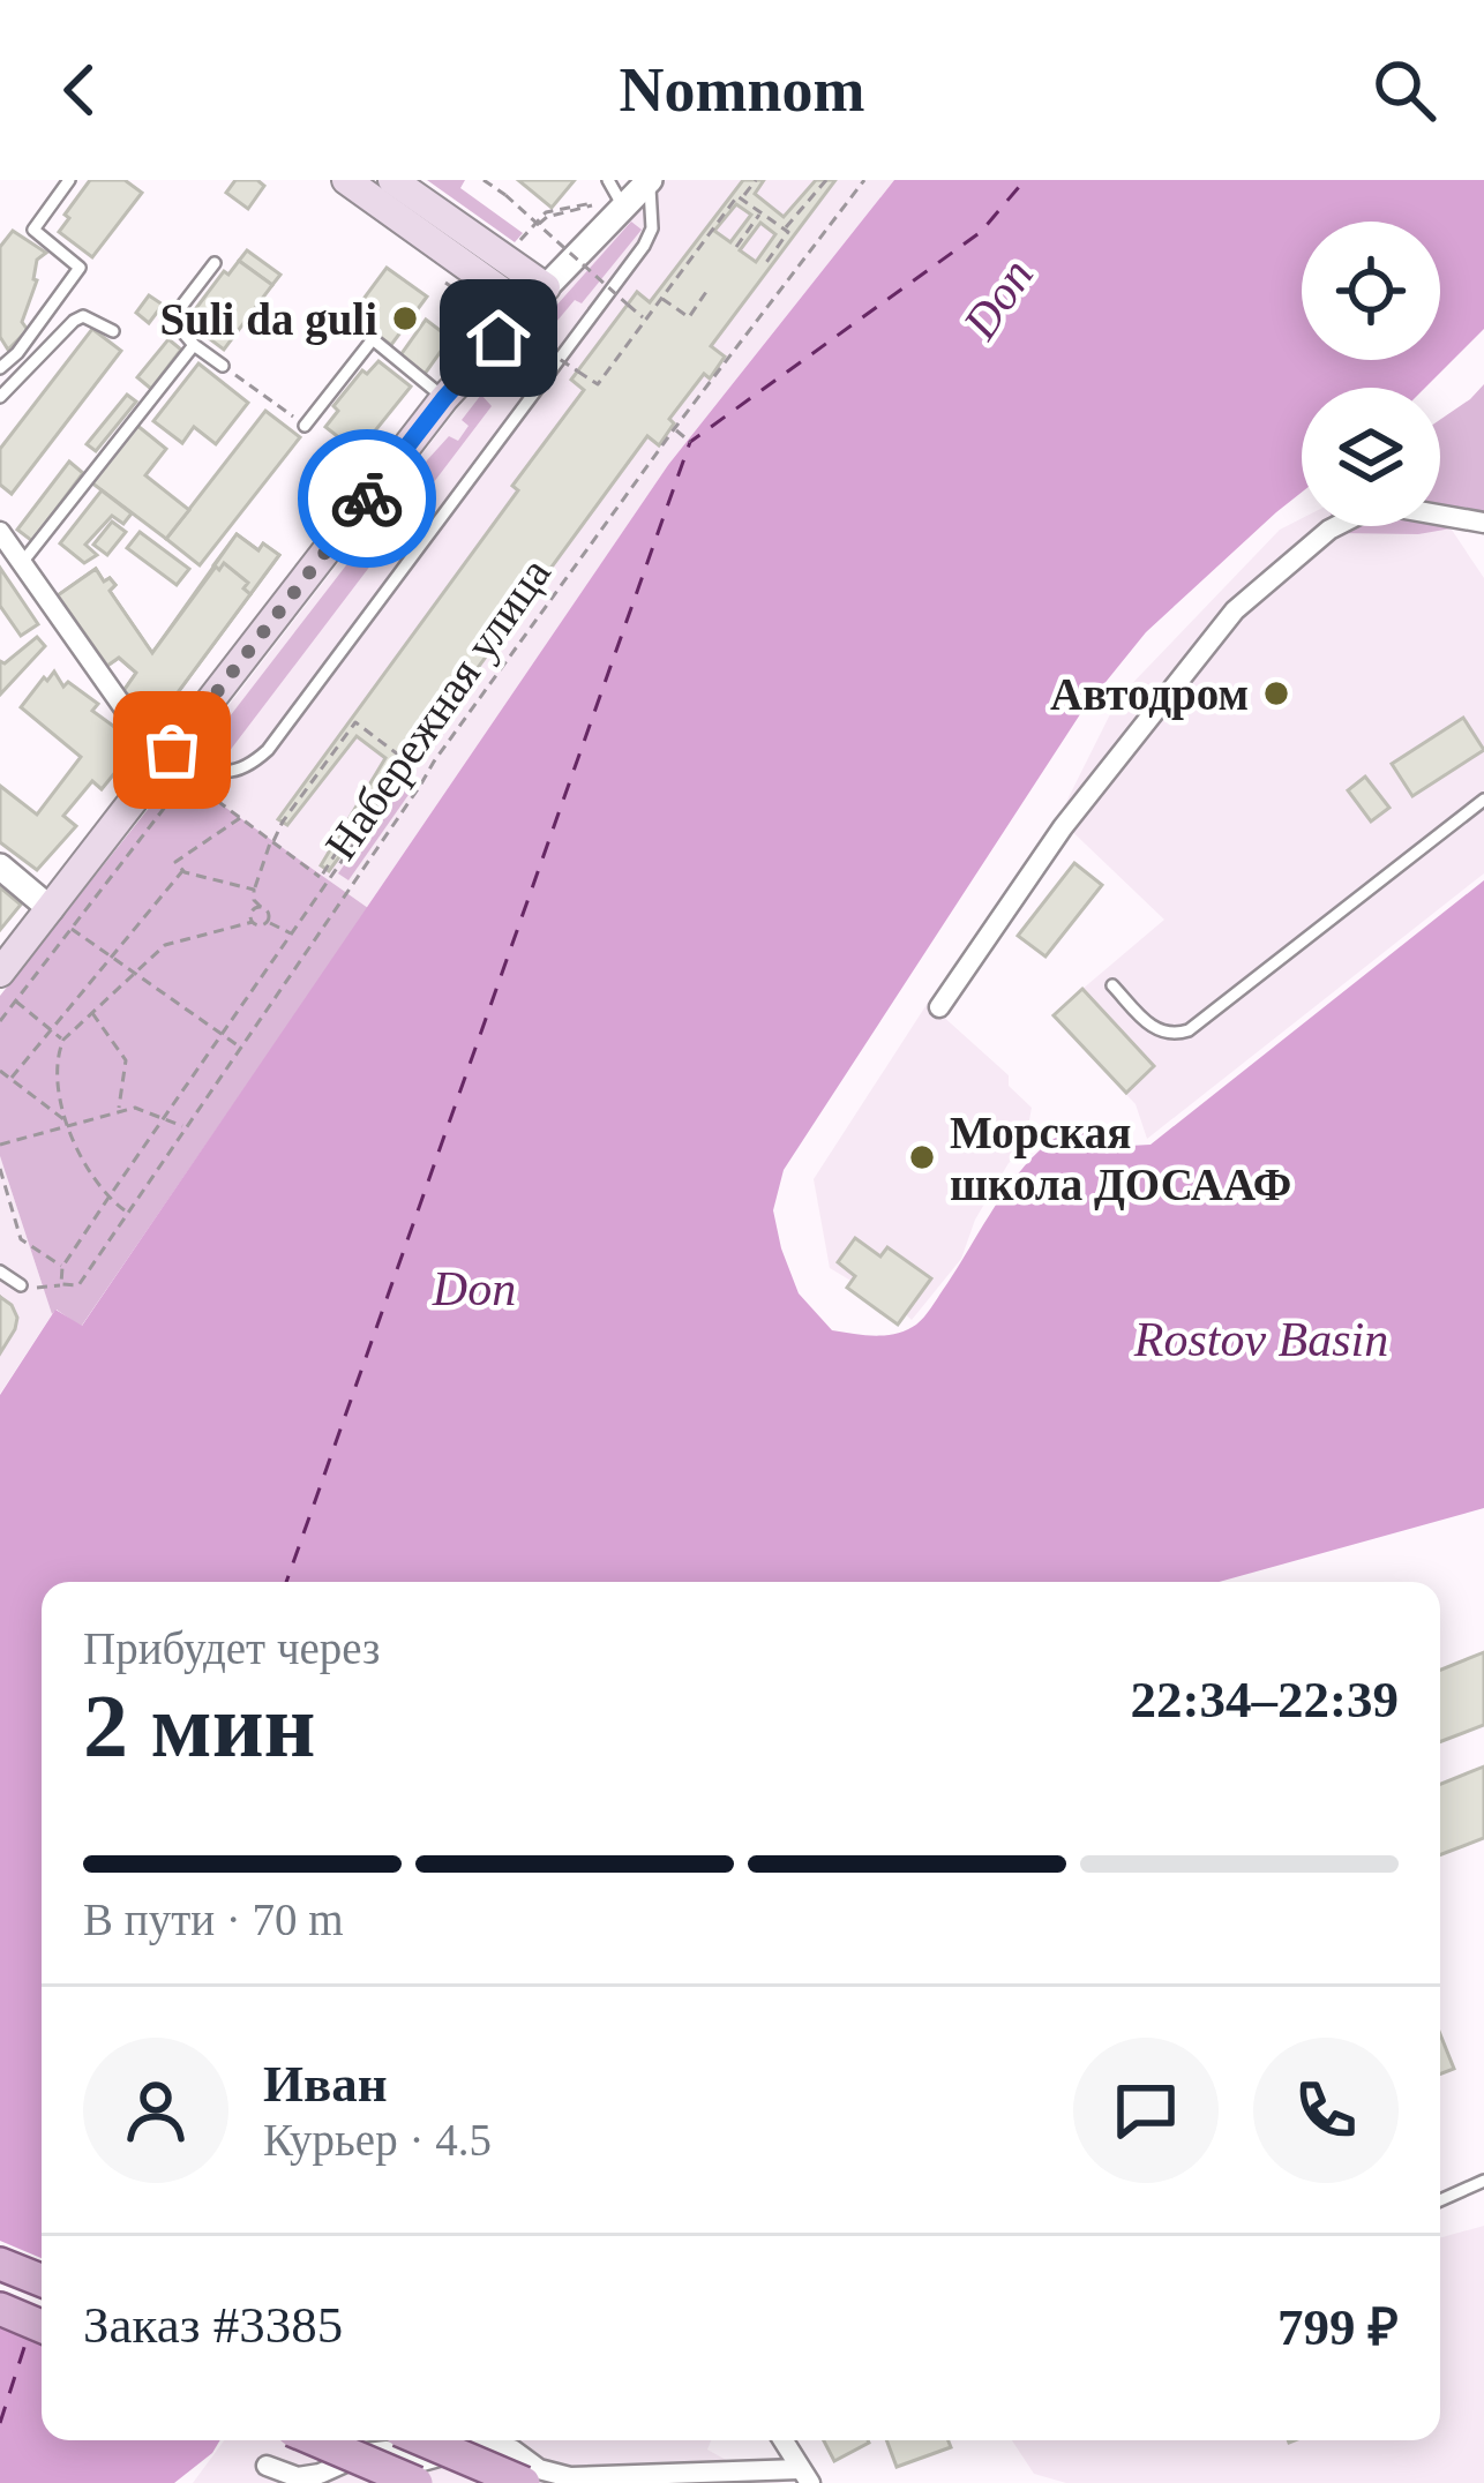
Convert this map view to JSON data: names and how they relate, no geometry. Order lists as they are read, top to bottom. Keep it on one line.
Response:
{"streets":{"path":["Набережная улица"]},"water":["Don","Rostov Basin"],"places":["Suli da guli","Автодром","Морская школа ДОСААФ"],"page":{"header":"Nomnom","heading":["2 мин","Прибудет через","22:34–22:39"],"panel":["Иван","Курьер · 4.5","Заказ #3385","799 ₽"],"bar":"В пути · 70 m"}}
